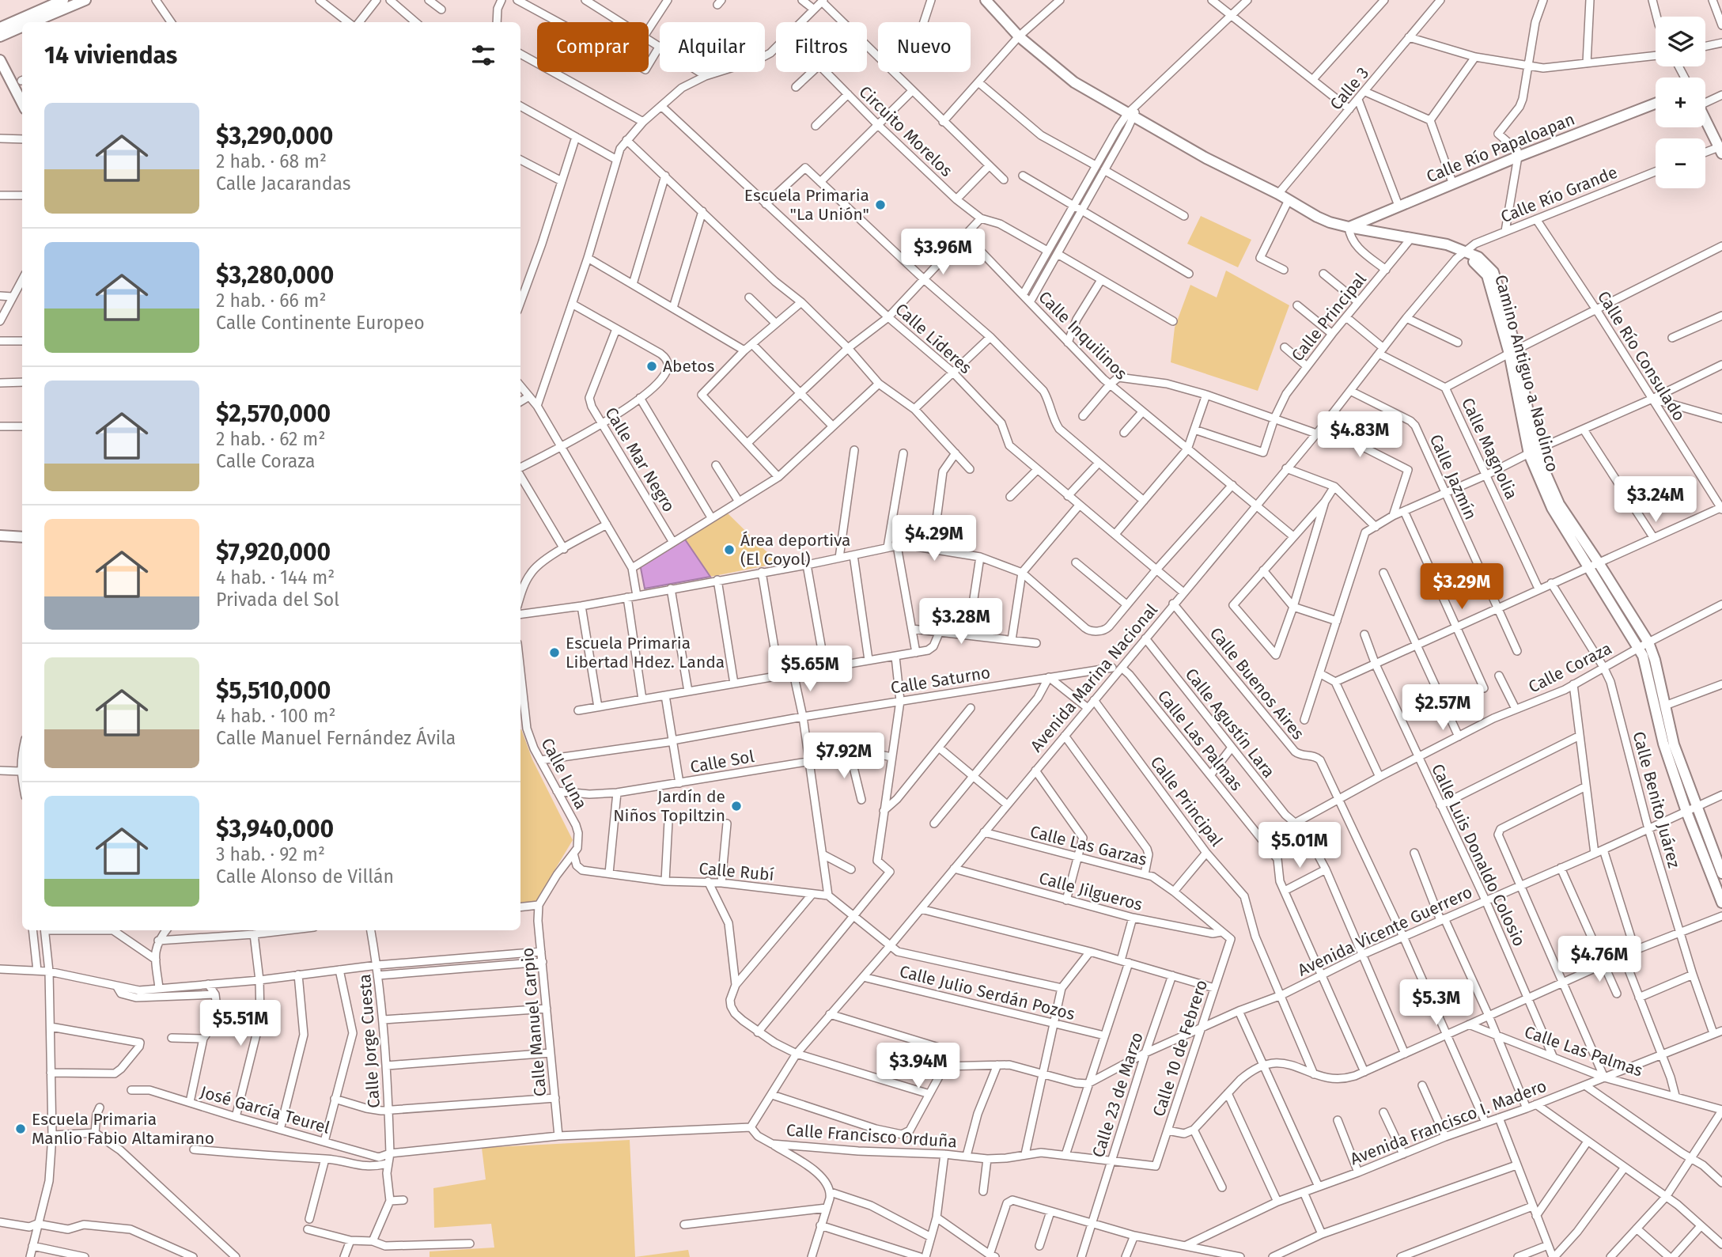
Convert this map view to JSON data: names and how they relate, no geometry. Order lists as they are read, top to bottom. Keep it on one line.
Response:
{"streets":{"main road":["Calle Río Papaloapan","Camino Antiguo a Naolinco"],"street":["Calle 3","Circuito Morelos","Calle Río Grande","Calle Principal","Calle Inquilinos","Calle Líderes","Calle Río Consulado","Calle Magnolia","Calle Mar Negro","Calle Jazmín","Calle Coraza","Avenida Marina Nacional","Calle Saturno","Calle Buenos Aires","Calle Agustín Lara","Calle Las Palmas","Calle Sol","Calle Luna","Calle Benito Juárez","Calle Las Garzas","Calle Luis Donaldo Colosio","Calle Rubí","Calle Jilgueros","Avenida Vicente Guerrero","Calle Julio Serdán Pozos","Calle Manuel Carpio","Calle Jorge Cuesta","Calle 10 de Febrero","Calle 23 de Marzo","José García Teurel","Avenida Francisco I. Madero","Calle Francisco Orduña"]},"crossings":[["Calle 3","Camino Antiguo a Naolinco"],["Calle Río Papaloapan","Camino Antiguo a Naolinco"],["Calle Río Grande","Calle Río Consulado"],["Calle Río Grande","Camino Antiguo a Naolinco"],["Calle Río Grande","Avenida Marina Nacional"],["Calle Principal","Camino Antiguo a Naolinco"],["Calle Principal","Calle Magnolia"],["Calle Principal","Avenida Marina Nacional"],["Calle Principal","Avenida Vicente Guerrero"],["Calle Inquilinos","Avenida Marina Nacional"],["Calle Líderes","Avenida Marina Nacional"],["Camino Antiguo a Naolinco","Calle Coraza"],["Camino Antiguo a Naolinco","Avenida Marina Nacional"],["Camino Antiguo a Naolinco","Avenida Vicente Guerrero"],["Calle Magnolia","Avenida Marina Nacional"],["Calle Jazmín","Avenida Marina Nacional"],["Calle Coraza","Calle Buenos Aires"],["Calle Coraza","Calle Agustín Lara"],["Calle Coraza","Calle Benito Juárez"],["Calle Coraza","Calle Luis Donaldo Colosio"],["Avenida Marina Nacional","Calle Buenos Aires"],["Avenida Marina Nacional","Calle Agustín Lara"],["Avenida Marina Nacional","Calle Las Palmas"],["Avenida Marina Nacional","Calle Las Garzas"],["Avenida Marina Nacional","Calle Jilgueros"],["Avenida Marina Nacional","Calle Julio Serdán Pozos"],["Avenida Marina Nacional","Calle Francisco Orduña"],["Calle Saturno","Calle Luna"],["Calle Buenos Aires","Avenida Vicente Guerrero"],["Calle Buenos Aires","Avenida Francisco I. Madero"],["Calle Agustín Lara","Avenida Vicente Guerrero"],["Calle Las Palmas","Calle Luis Donaldo Colosio"],["Calle Las Palmas","Avenida Vicente Guerrero"],["Calle Las Palmas","Avenida Francisco I. Madero"],["Calle Sol","Calle Luna"],["Calle Luna","Calle Rubí"],["Calle Benito Juárez","Avenida Vicente Guerrero"],["Calle Benito Juárez","Avenida Francisco I. Madero"],["Calle Las Garzas","Calle Jilgueros"],["Calle Las Garzas","Calle 10 de Febrero"],["Calle Luis Donaldo Colosio","Avenida Vicente Guerrero"],["Avenida Vicente Guerrero","Calle 10 de Febrero"],["Avenida Vicente Guerrero","Calle 23 de Marzo"],["Calle Manuel Carpio","José García Teurel"],["Calle Jorge Cuesta","José García Teurel"],["Calle 10 de Febrero","Calle Francisco Orduña"],["Calle 23 de Marzo","Calle Francisco Orduña"]],"places":["Escuela Primaria \"La Unión\"","Abetos","Área deportiva (El Coyol)","Escuela Primaria Libertad Hdez. Landa","Jardín de Niños Topiltzin","Escuela Primaria Manlio Fabio Altamirano"],"page":{"map_buttons":["+","−"],"chip":["Comprar","Alquilar","Filtros","Nuevo"],"heading":"14 viviendas","list":[{"name":"$3,290,000","note":"2 hab. · 68 m² · Calle Jacarandas"},{"name":"$3,280,000","note":"2 hab. · 66 m² · Calle Continente Europeo"},{"name":"$2,570,000","note":"2 hab. · 62 m² · Calle Coraza"},{"name":"$7,920,000","note":"4 hab. · 144 m² · Privada del Sol"},{"name":"$5,510,000","note":"4 hab. · 100 m² · Calle Manuel Fernández Ávila"},{"name":"$3,940,000","note":"3 hab. · 92 m² · Calle Alonso de Villán"}],"price":["$3.96M","$4.83M","$3.24M","$4.29M","$3.29M","$3.28M","$5.65M","$2.57M","$7.92M","$5.01M","$4.76M","$5.3M","$5.51M","$3.94M"]}}
